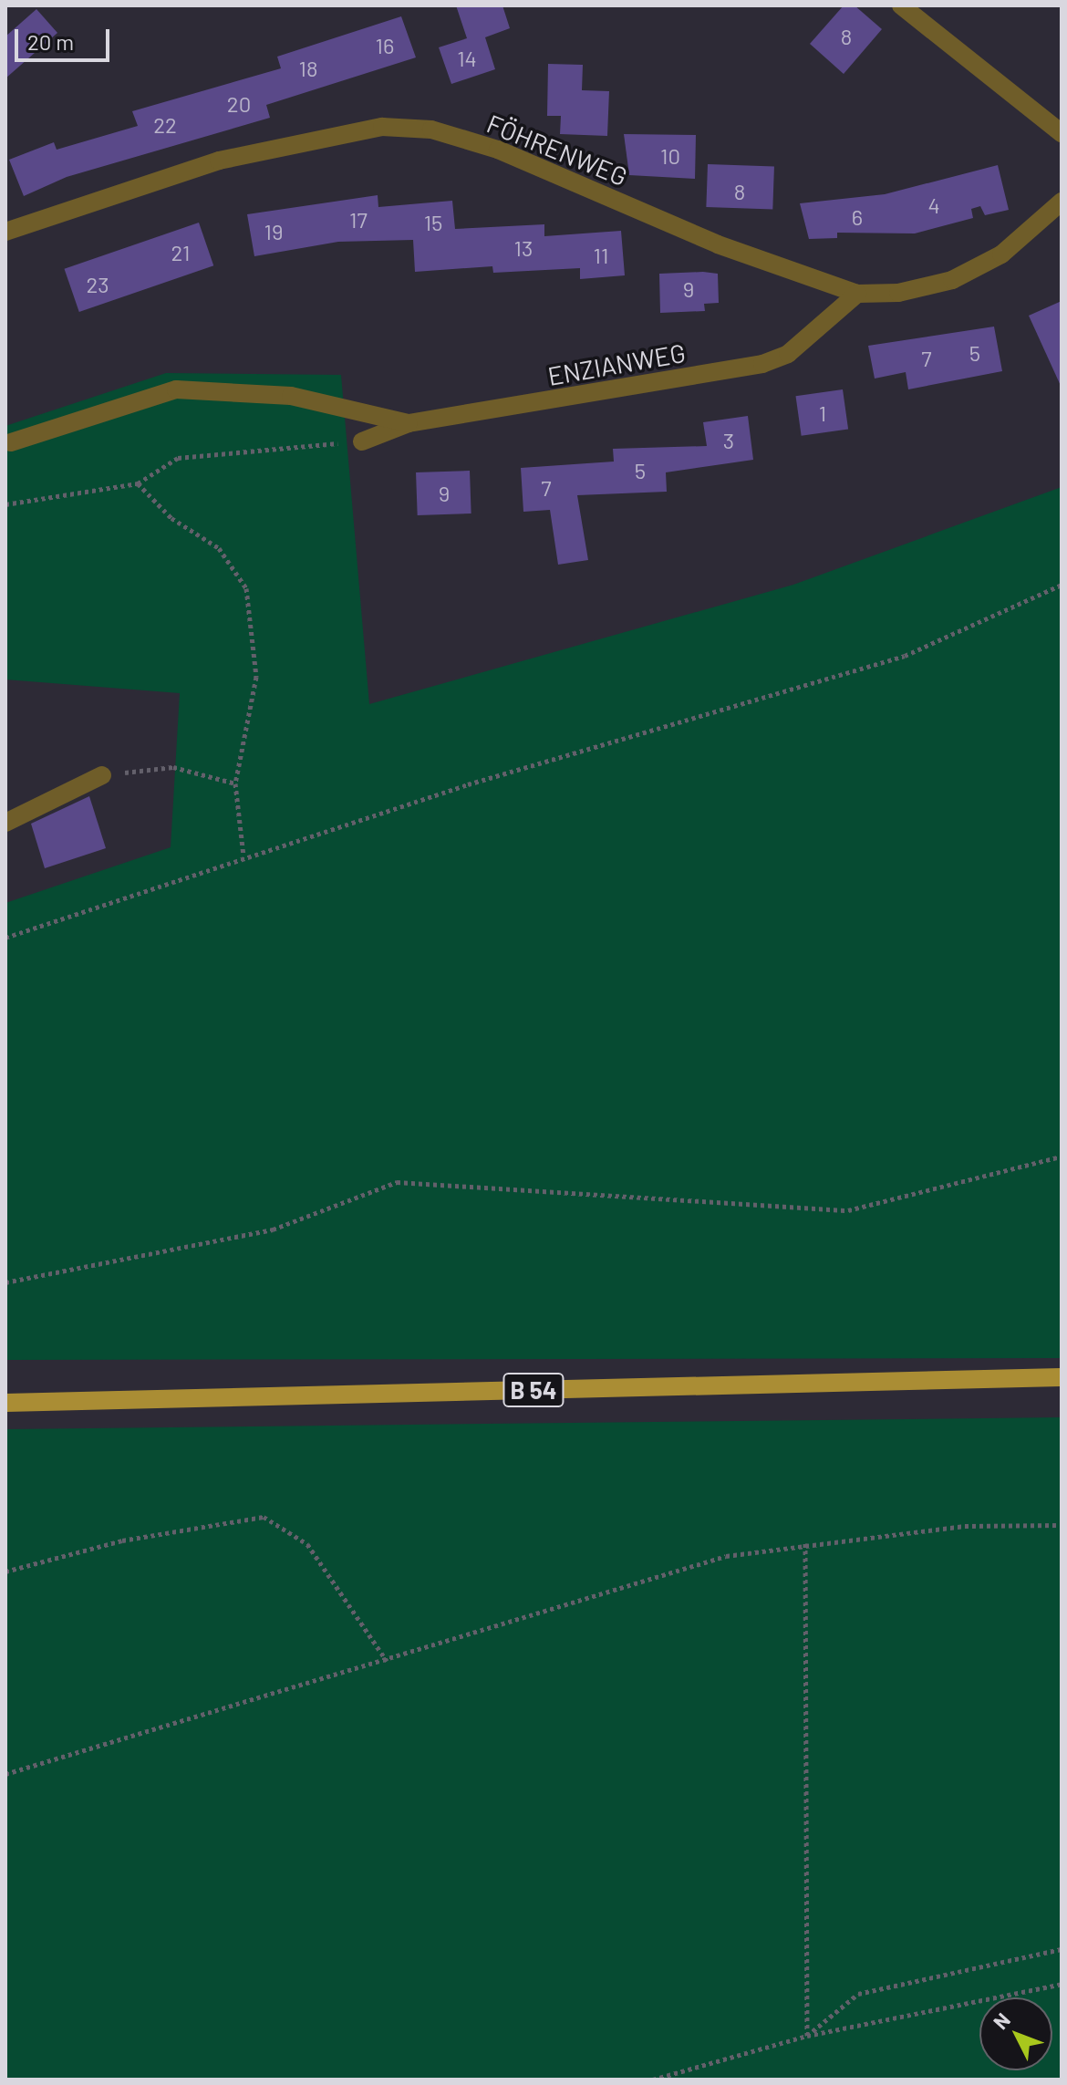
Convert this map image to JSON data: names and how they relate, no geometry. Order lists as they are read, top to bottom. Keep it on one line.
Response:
{"streets":{"main road":["B 54"],"street":["FÖHRENWEG","ENZIANWEG"]},"crossings":[["FÖHRENWEG","ENZIANWEG"]],"house_numbers":["8","16","14","18","20","22","10","8","4","6","17","15","19","13","21","11","23","9","5","7","1","3","5","7","9"],"scale_bar":"20 m","north":"top left"}
